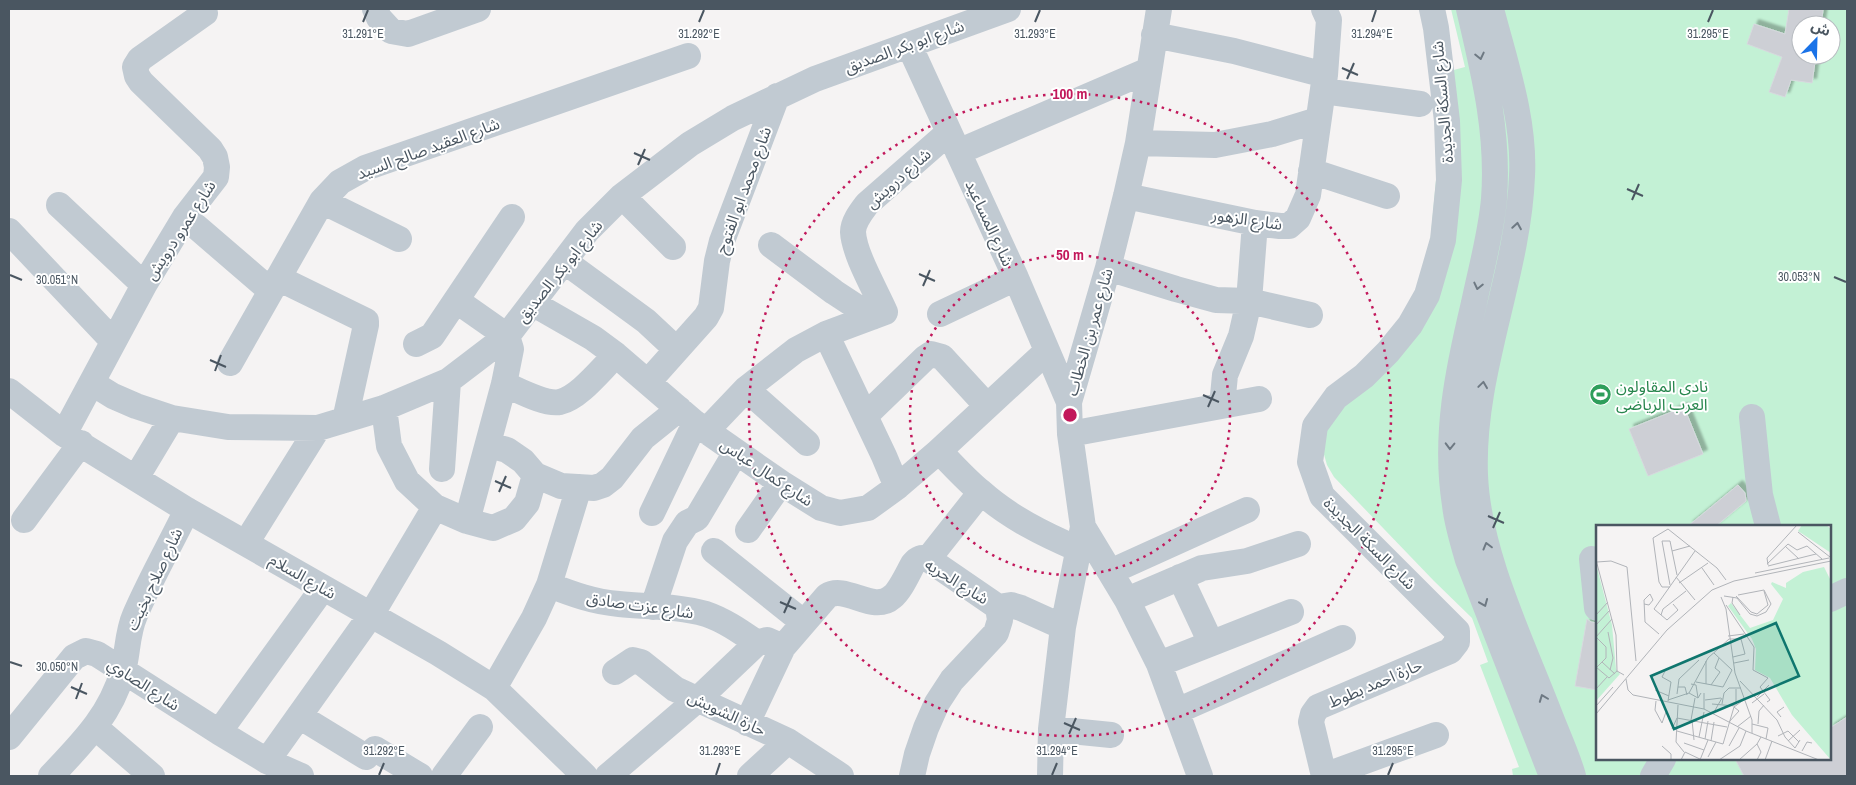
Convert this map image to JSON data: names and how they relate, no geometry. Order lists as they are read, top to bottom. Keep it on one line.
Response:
{"streets":{"street":["شارع ابو بكر الصديق","شارع السكة الجديدة","شارع العقيد صالح السيد","شارع درويش","شارع محمد ابو الفتوح","شارع الزهور","شارع المساعيد","شارع عمرو درويش","شارع عمر بن الخطاب","شارع كمال عباس","شارع السلام","شارع صلاح بخيت","شارع الحريه","شارع عزت صادق","حارة احمد بطوط","شارع الصاوي","حارة الشويش"]},"crossings":[["شارع ابو بكر الصديق","شارع محمد ابو الفتوح"],["شارع ابو بكر الصديق","شارع المساعيد"],["شارع ابو بكر الصديق","شارع عمرو درويش"],["شارع ابو بكر الصديق","شارع كمال عباس"],["شارع السكة الجديدة","حارة احمد بطوط"],["شارع درويش","شارع المساعيد"],["شارع درويش","شارع عمر بن الخطاب"],["شارع محمد ابو الفتوح","شارع كمال عباس"],["شارع الزهور","شارع عمر بن الخطاب"],["شارع المساعيد","شارع عمر بن الخطاب"],["شارع المساعيد","شارع كمال عباس"],["شارع عمرو درويش","شارع السلام"],["شارع السلام","شارع صلاح بخيت"],["شارع صلاح بخيت","شارع الصاوي"],["شارع الحريه","حارة الشويش"]],"places":{"sports":["نادى المقاولون العرب الرياضى"]},"north":"top right","coordinates":["31.291°E","31.292°E","31.293°E","31.294°E","31.295°E","30.053°N","30.051°N","30.050°N"],"rings":["100 m","50 m"]}
